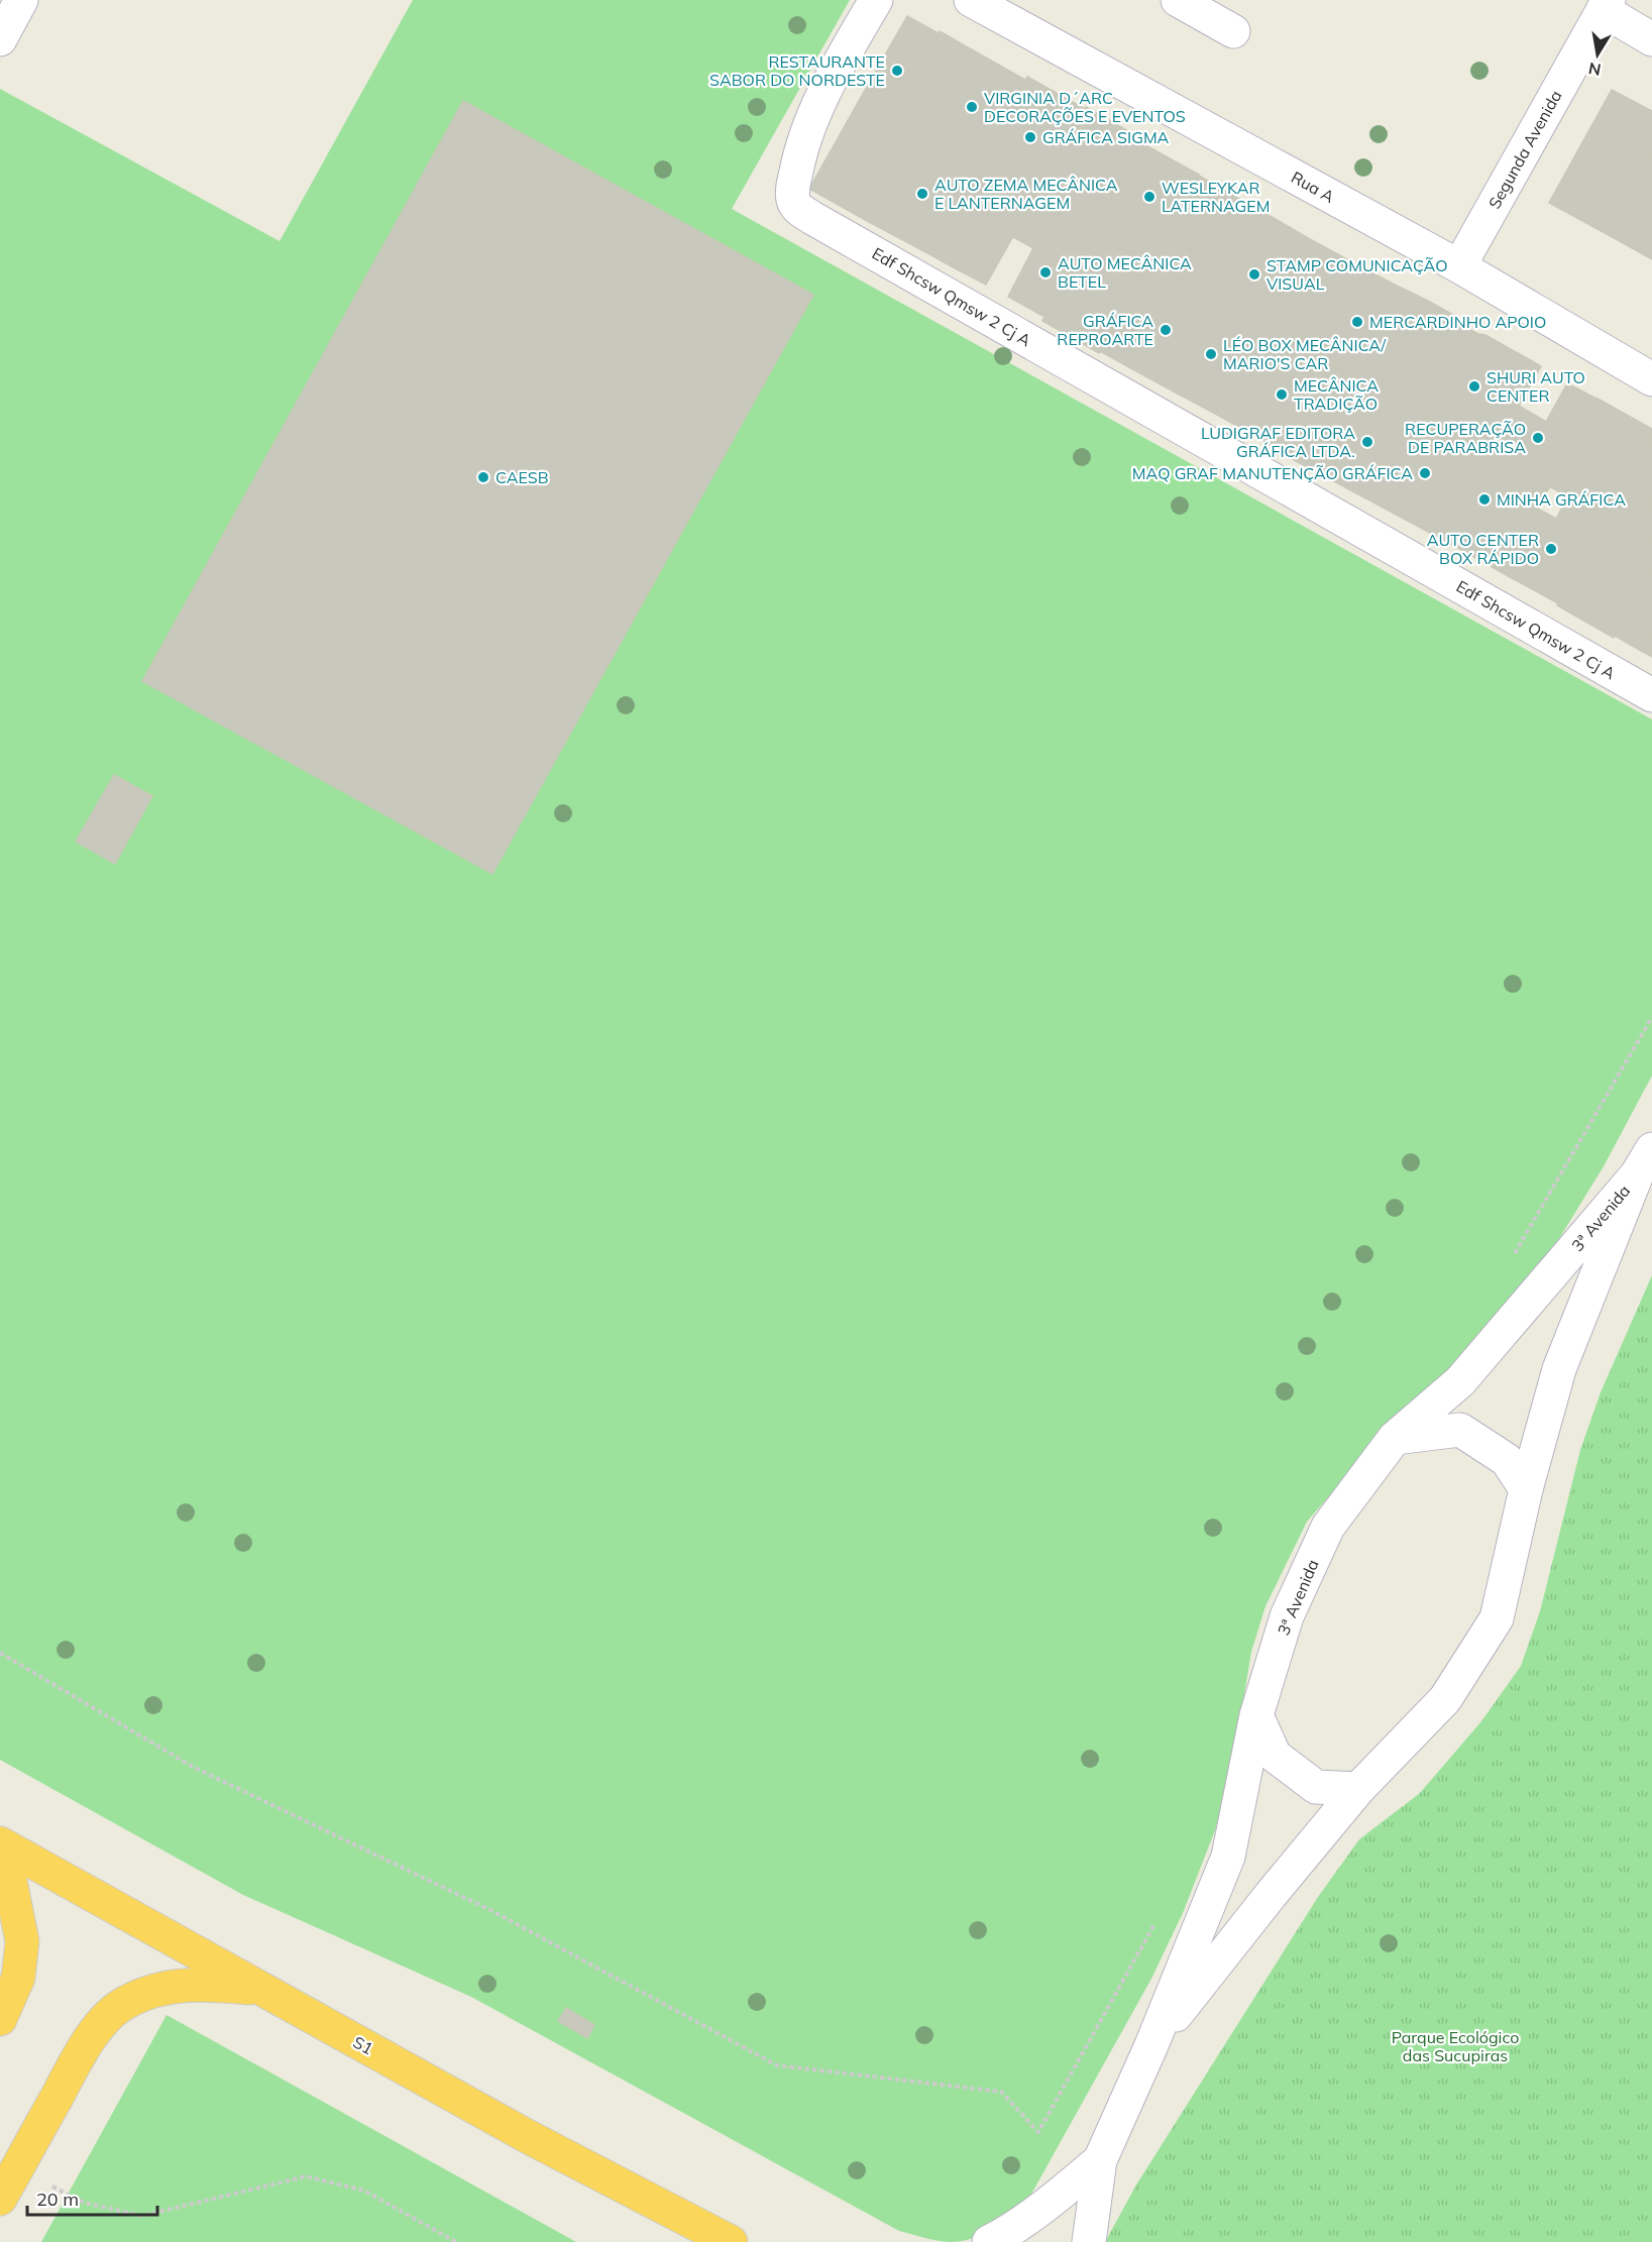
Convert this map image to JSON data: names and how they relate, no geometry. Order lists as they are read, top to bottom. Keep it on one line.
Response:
{"streets":{"highway":["S1"],"street":["Segunda Avenida","Rua A","Edf Shcsw Qmsw 2 Cj A","3ª Avenida"]},"crossings":[["Segunda Avenida","Rua A"]],"parks":["Parque Ecológico das Sucupiras"],"places":["RESTAURANTE SABOR DO NORDESTE","VIRGINIA D´ARC DECORAÇÕES E EVENTOS","GRÁFICA SIGMA","AUTO ZEMA MECÂNICA E LANTERNAGEM","WESLEYKAR LATERNAGEM","AUTO MECÂNICA BETEL","STAMP COMUNICAÇÃO VISUAL","MERCARDINHO APOIO","GRÁFICA REPROARTE","LÉO BOX MECÂNICA/ MARIO'S CAR","SHURI AUTO CENTER","MECÂNICA TRADIÇÃO","RECUPERAÇÃO DE PARABRISA","LUDIGRAF EDITORA GRÁFICA LTDA.","MAQ GRAF MANUTENÇÃO GRÁFICA","CAESB","MINHA GRÁFICA","AUTO CENTER BOX RÁPIDO"],"scale_bar":"20 m","north":"bottom"}
